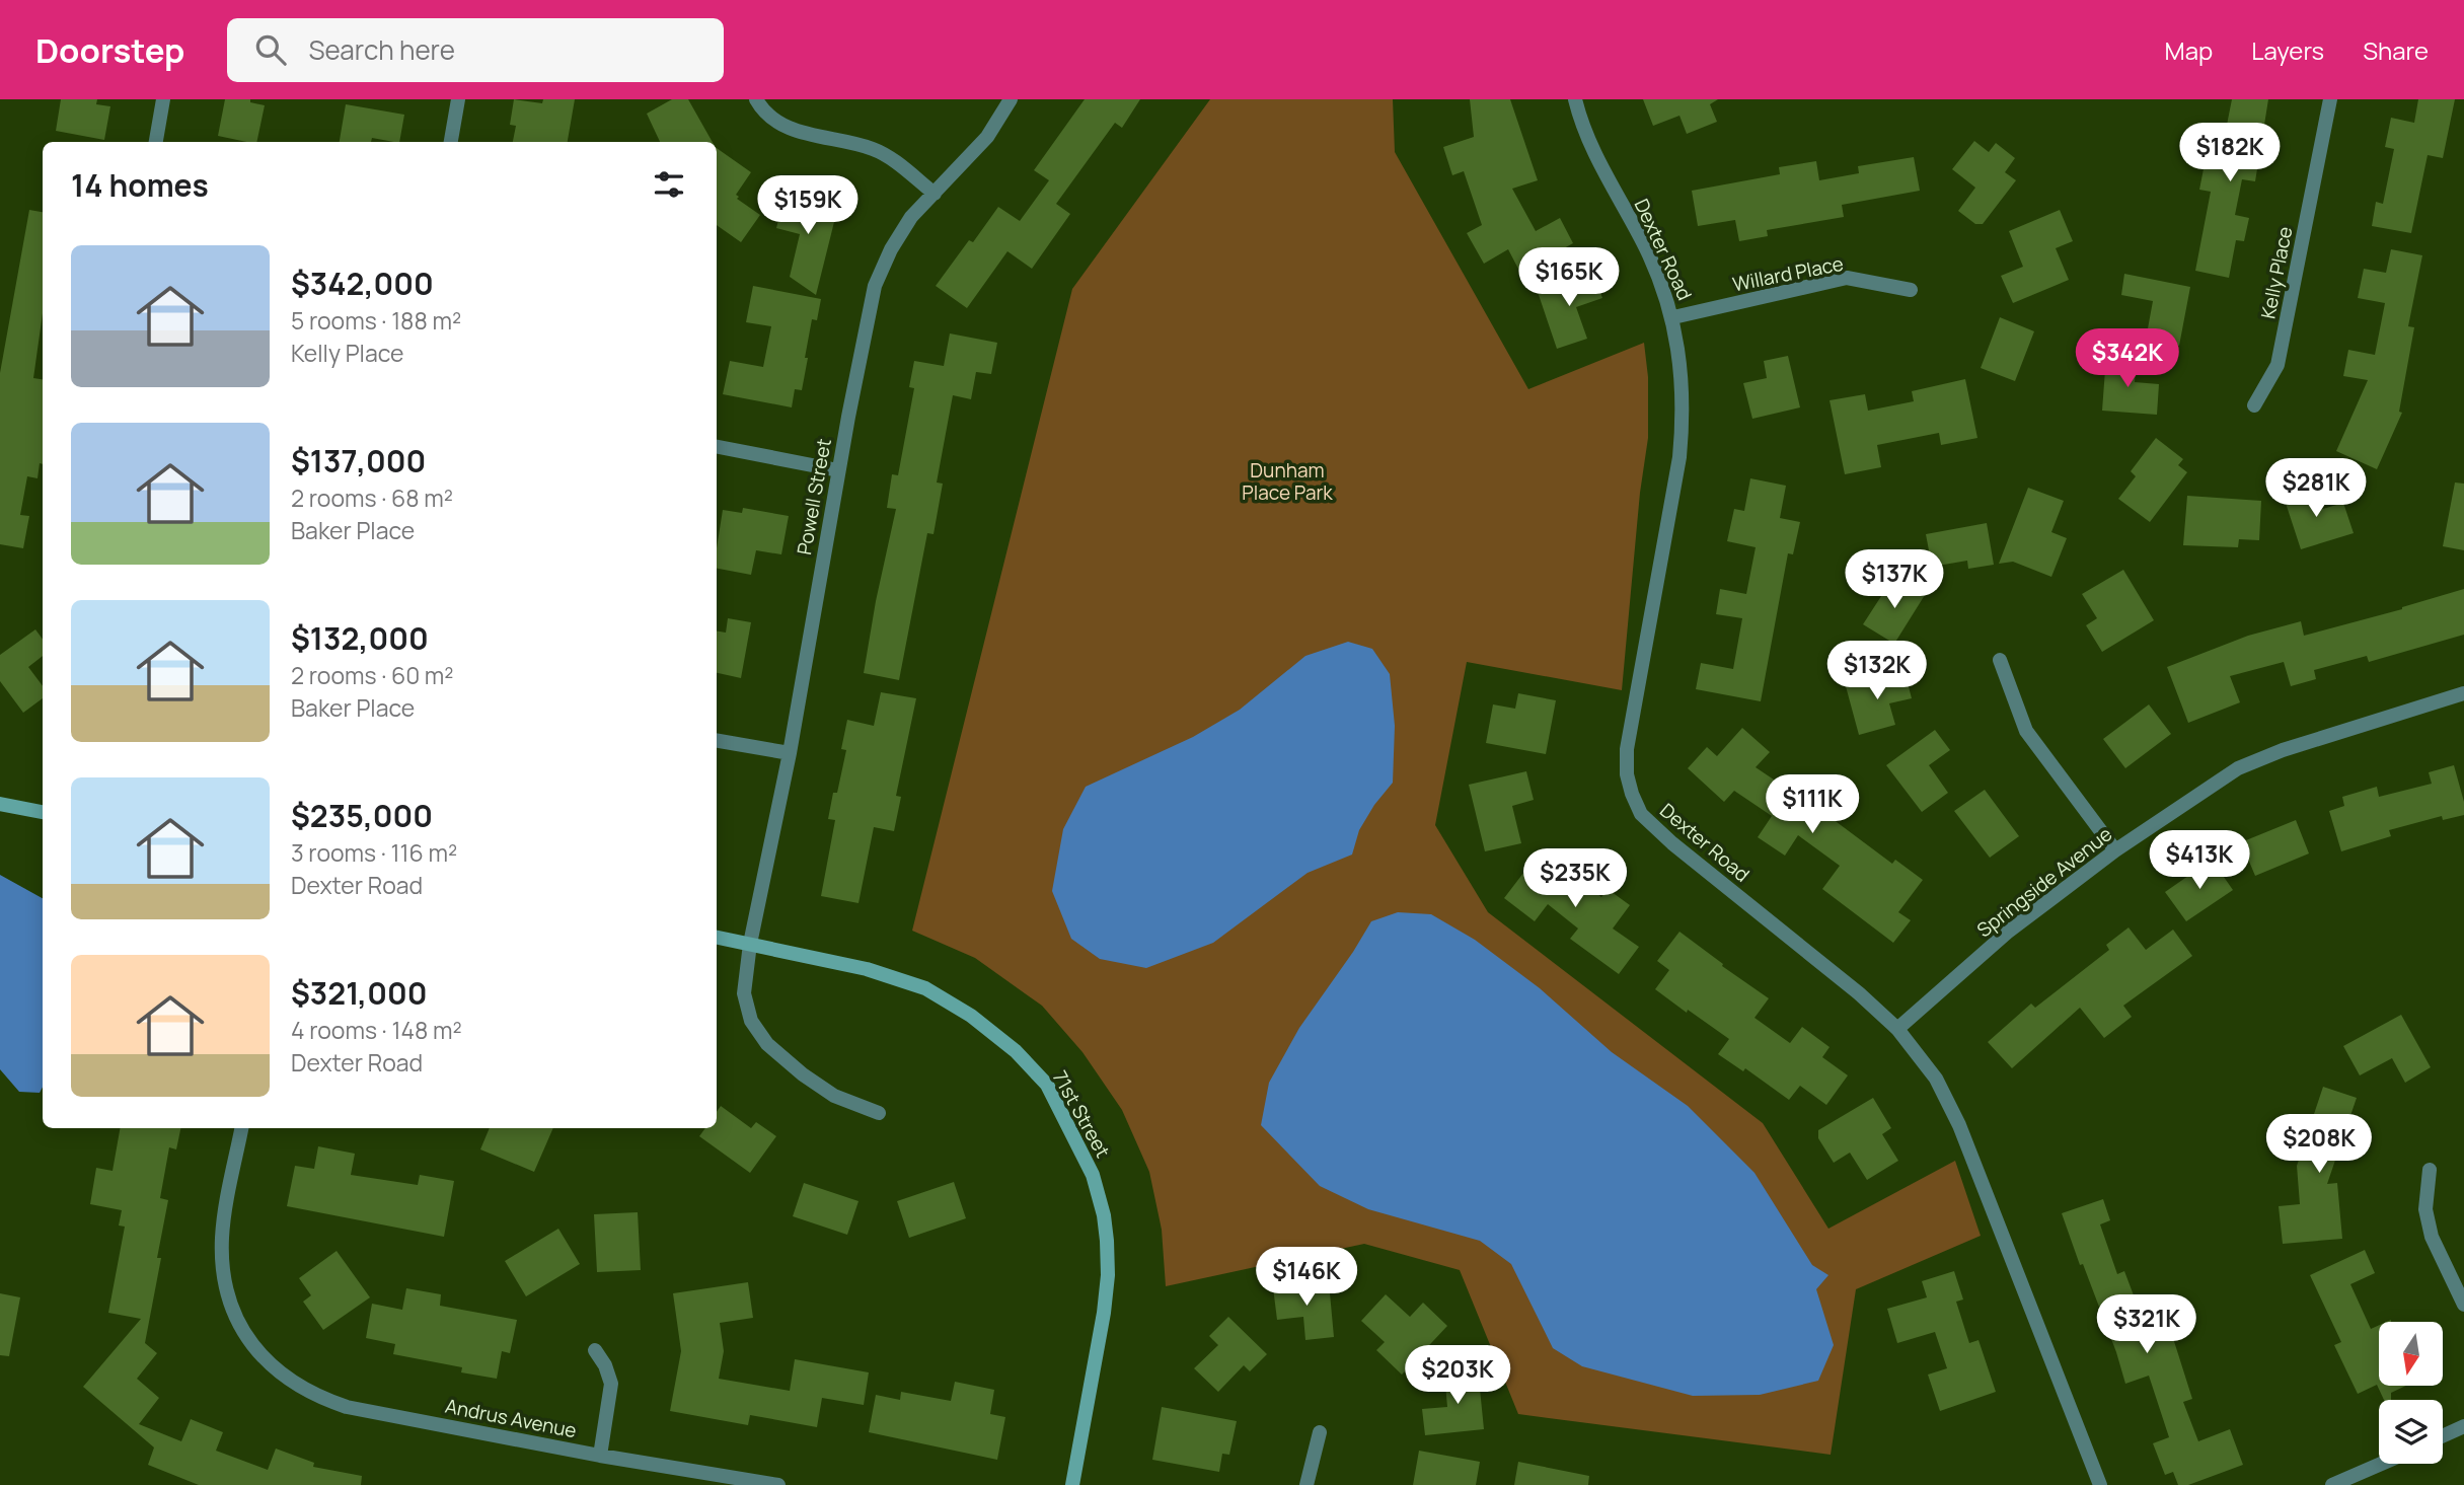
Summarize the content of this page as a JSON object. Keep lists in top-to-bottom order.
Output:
{
  "streets": {
    "street": [
      "Dexter Road",
      "Kelly Place",
      "Willard Place",
      "Powell Street",
      "Springside Avenue",
      "71st Street",
      "Andrus Avenue"
    ]
  },
  "crossings": [
    ["Dexter Road", "Willard Place"],
    ["Dexter Road", "Springside Avenue"],
    ["Powell Street", "71st Street"]
  ],
  "parks": ["Dunham Place Park"],
  "north": "bottom",
  "page": {
    "header": "Doorstep",
    "search": "Search here",
    "nav": ["Map", "Layers", "Share"],
    "price": [
      "$182K",
      "$159K",
      "$165K",
      "$342K",
      "$281K",
      "$137K",
      "$132K",
      "$111K",
      "$413K",
      "$235K",
      "$208K",
      "$146K",
      "$321K",
      "$203K"
    ],
    "heading": "14 homes",
    "list": [
      {
        "name": "$342,000",
        "note": "5 rooms · 188 m² · Kelly Place"
      },
      {
        "name": "$137,000",
        "note": "2 rooms · 68 m² · Baker Place"
      },
      {
        "name": "$132,000",
        "note": "2 rooms · 60 m² · Baker Place"
      },
      {
        "name": "$235,000",
        "note": "3 rooms · 116 m² · Dexter Road"
      },
      {
        "name": "$321,000",
        "note": "4 rooms · 148 m² · Dexter Road"
      }
    ]
  }
}
